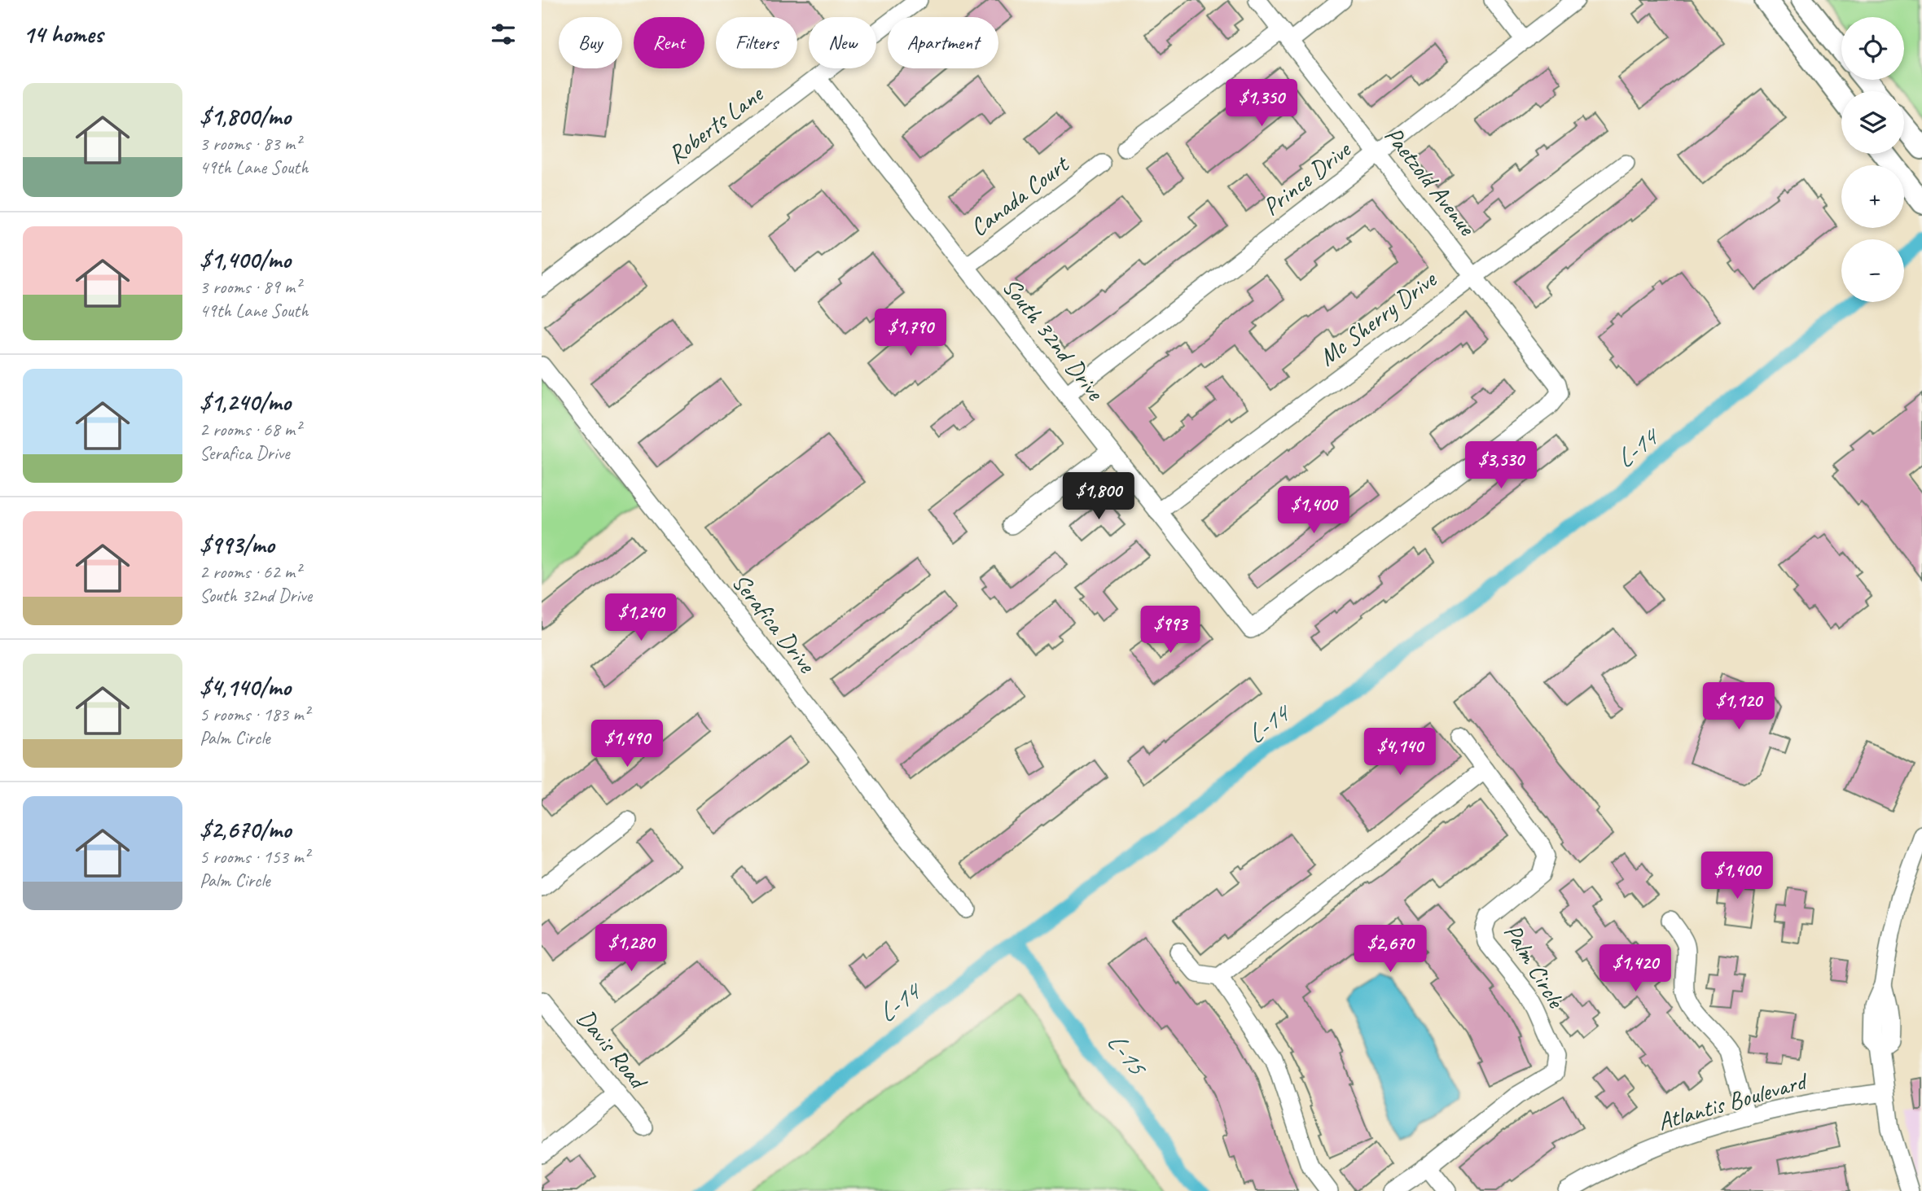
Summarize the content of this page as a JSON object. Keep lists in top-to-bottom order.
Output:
{
  "streets": {
    "street": [
      "Roberts Lane",
      "Prince Drive",
      "Paetzold Avenue",
      "Canada Court",
      "Mc Sherry Drive",
      "South 32nd Drive",
      "Serafica Drive",
      "Palm Circle",
      "Davis Road",
      "Atlantis Boulevard"
    ]
  },
  "crossings": [
    ["Roberts Lane", "South 32nd Drive"],
    ["Prince Drive", "Paetzold Avenue"],
    ["Prince Drive", "South 32nd Drive"],
    ["Paetzold Avenue", "Mc Sherry Drive"],
    ["Paetzold Avenue", "South 32nd Drive"],
    ["Canada Court", "South 32nd Drive"],
    ["Mc Sherry Drive", "South 32nd Drive"]
  ],
  "water": ["L-14", "L-15"],
  "page": {
    "heading": "14 homes",
    "map_buttons": ["+", "−"],
    "chip": [
      "Buy",
      "Rent",
      "Filters",
      "New",
      "Apartment"
    ],
    "list": [
      {
        "name": "$1,800/mo",
        "note": "3 rooms · 83 m² · 49th Lane South"
      },
      {
        "name": "$1,400/mo",
        "note": "3 rooms · 89 m² · 49th Lane South"
      },
      {
        "name": "$1,240/mo",
        "note": "2 rooms · 68 m² · Serafica Drive"
      },
      {
        "name": "$993/mo",
        "note": "2 rooms · 62 m² · South 32nd Drive"
      },
      {
        "name": "$4,140/mo",
        "note": "5 rooms · 183 m² · Palm Circle"
      },
      {
        "name": "$2,670/mo",
        "note": "5 rooms · 153 m² · Palm Circle"
      }
    ],
    "price": [
      "$1,350",
      "$1,790",
      "$3,530",
      "$1,800",
      "$1,400",
      "$1,240",
      "$993",
      "$1,120",
      "$1,490",
      "$4,140",
      "$1,400",
      "$1,280",
      "$2,670",
      "$1,420"
    ]
  }
}
